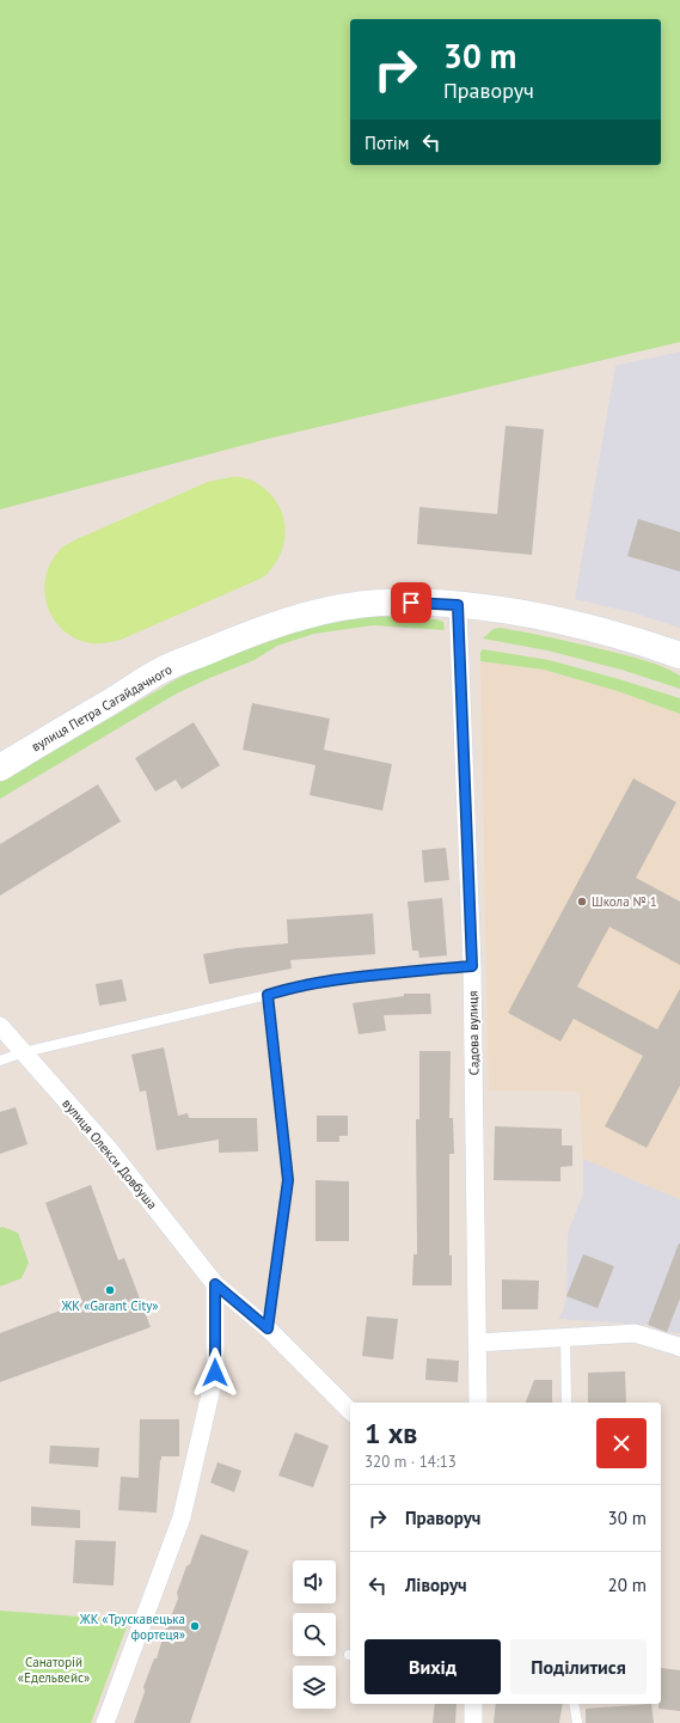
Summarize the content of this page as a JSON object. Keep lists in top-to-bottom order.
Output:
{
  "streets": {
    "main road": ["вулиця Петра Сагайдачного"],
    "street": ["Садова вулиця", "вулиця Олекси Довбуша"]
  },
  "crossings": [
    ["вулиця Петра Сагайдачного", "Садова вулиця"]
  ],
  "parks": ["Санаторій «Едельвейс»"],
  "places": ["Школа № 1", "ЖК «Garant City»", "ЖК «Трускавецька фортеця»"],
  "page": {
    "turn": ["30 m", "Праворуч"],
    "then": "Потім",
    "heading": ["1 хв", "320 m · 14:13"],
    "list": [
      {
        "name": "Праворуч",
        "value": "30 m"
      },
      {
        "name": "Ліворуч",
        "value": "20 m"
      }
    ],
    "buttons": ["Вихід", "Поділитися"]
  }
}
